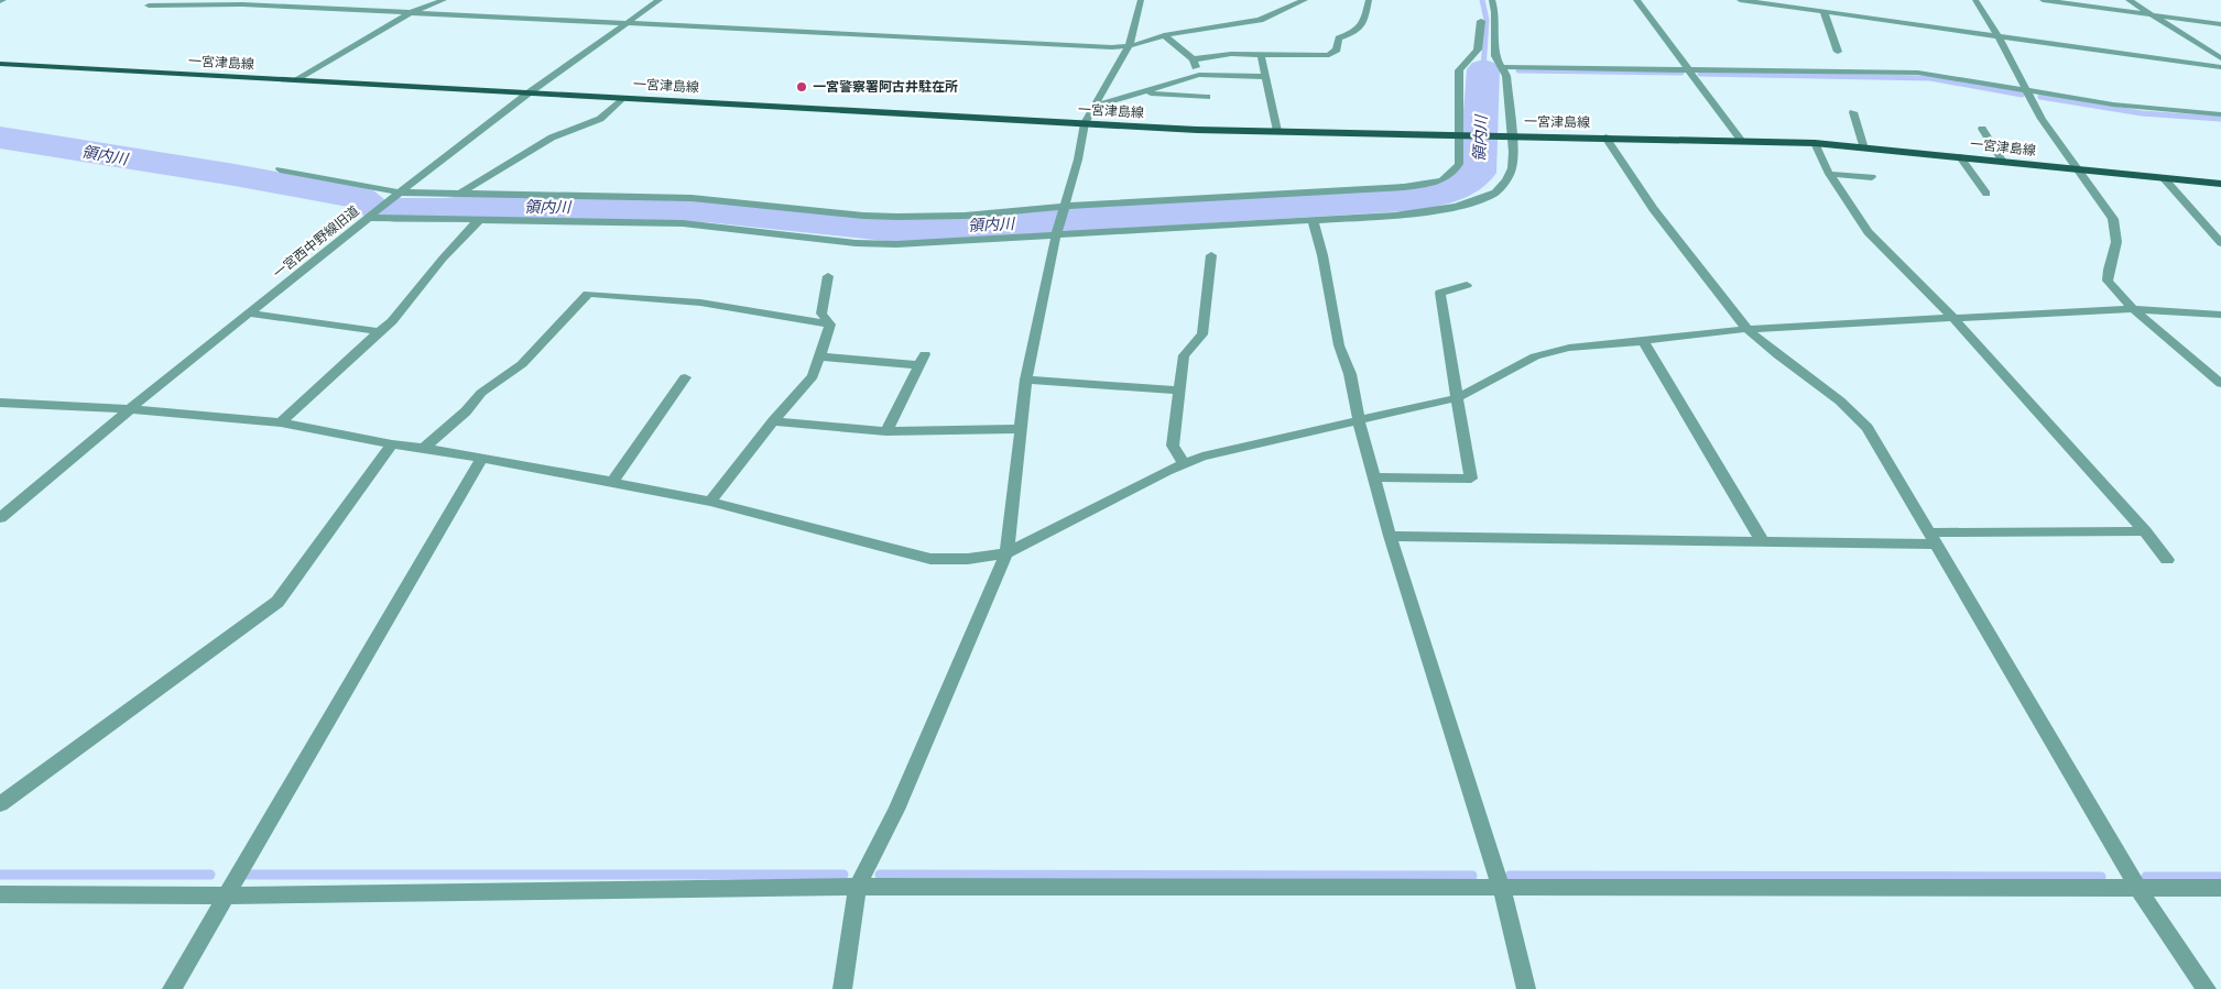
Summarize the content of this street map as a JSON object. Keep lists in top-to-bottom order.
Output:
{
  "streets": {
    "main road": ["一宮津島線"],
    "street": ["一宮西中野線旧道"]
  },
  "crossings": [
    ["一宮津島線", "一宮西中野線旧道"]
  ],
  "water": ["領内川"],
  "places": ["一宮警察署阿古井駐在所"]
}
